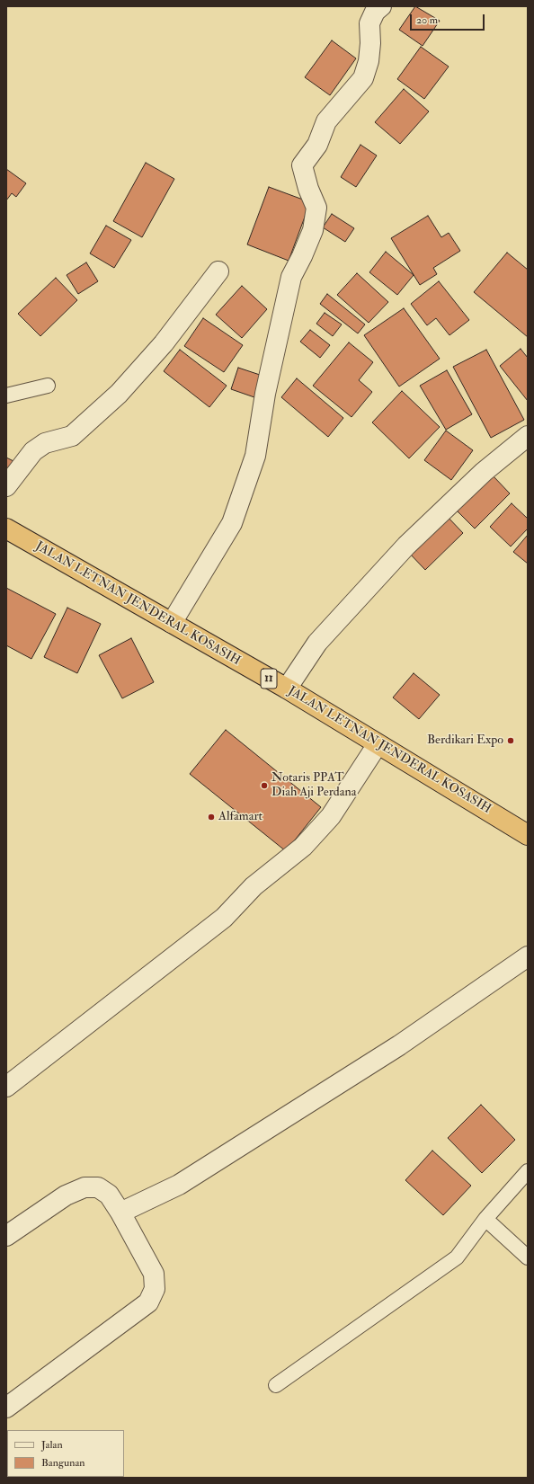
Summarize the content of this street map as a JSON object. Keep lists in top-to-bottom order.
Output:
{
  "streets": {
    "highway": ["JALAN LETNAN JENDERAL KOSASIH", "11"]
  },
  "places": ["Berdikari Expo", "Notaris PPAT Diah Aji Perdana", "Alfamart"],
  "legend": ["Jalan", "Bangunan"],
  "scale_bar": "20 m"
}
